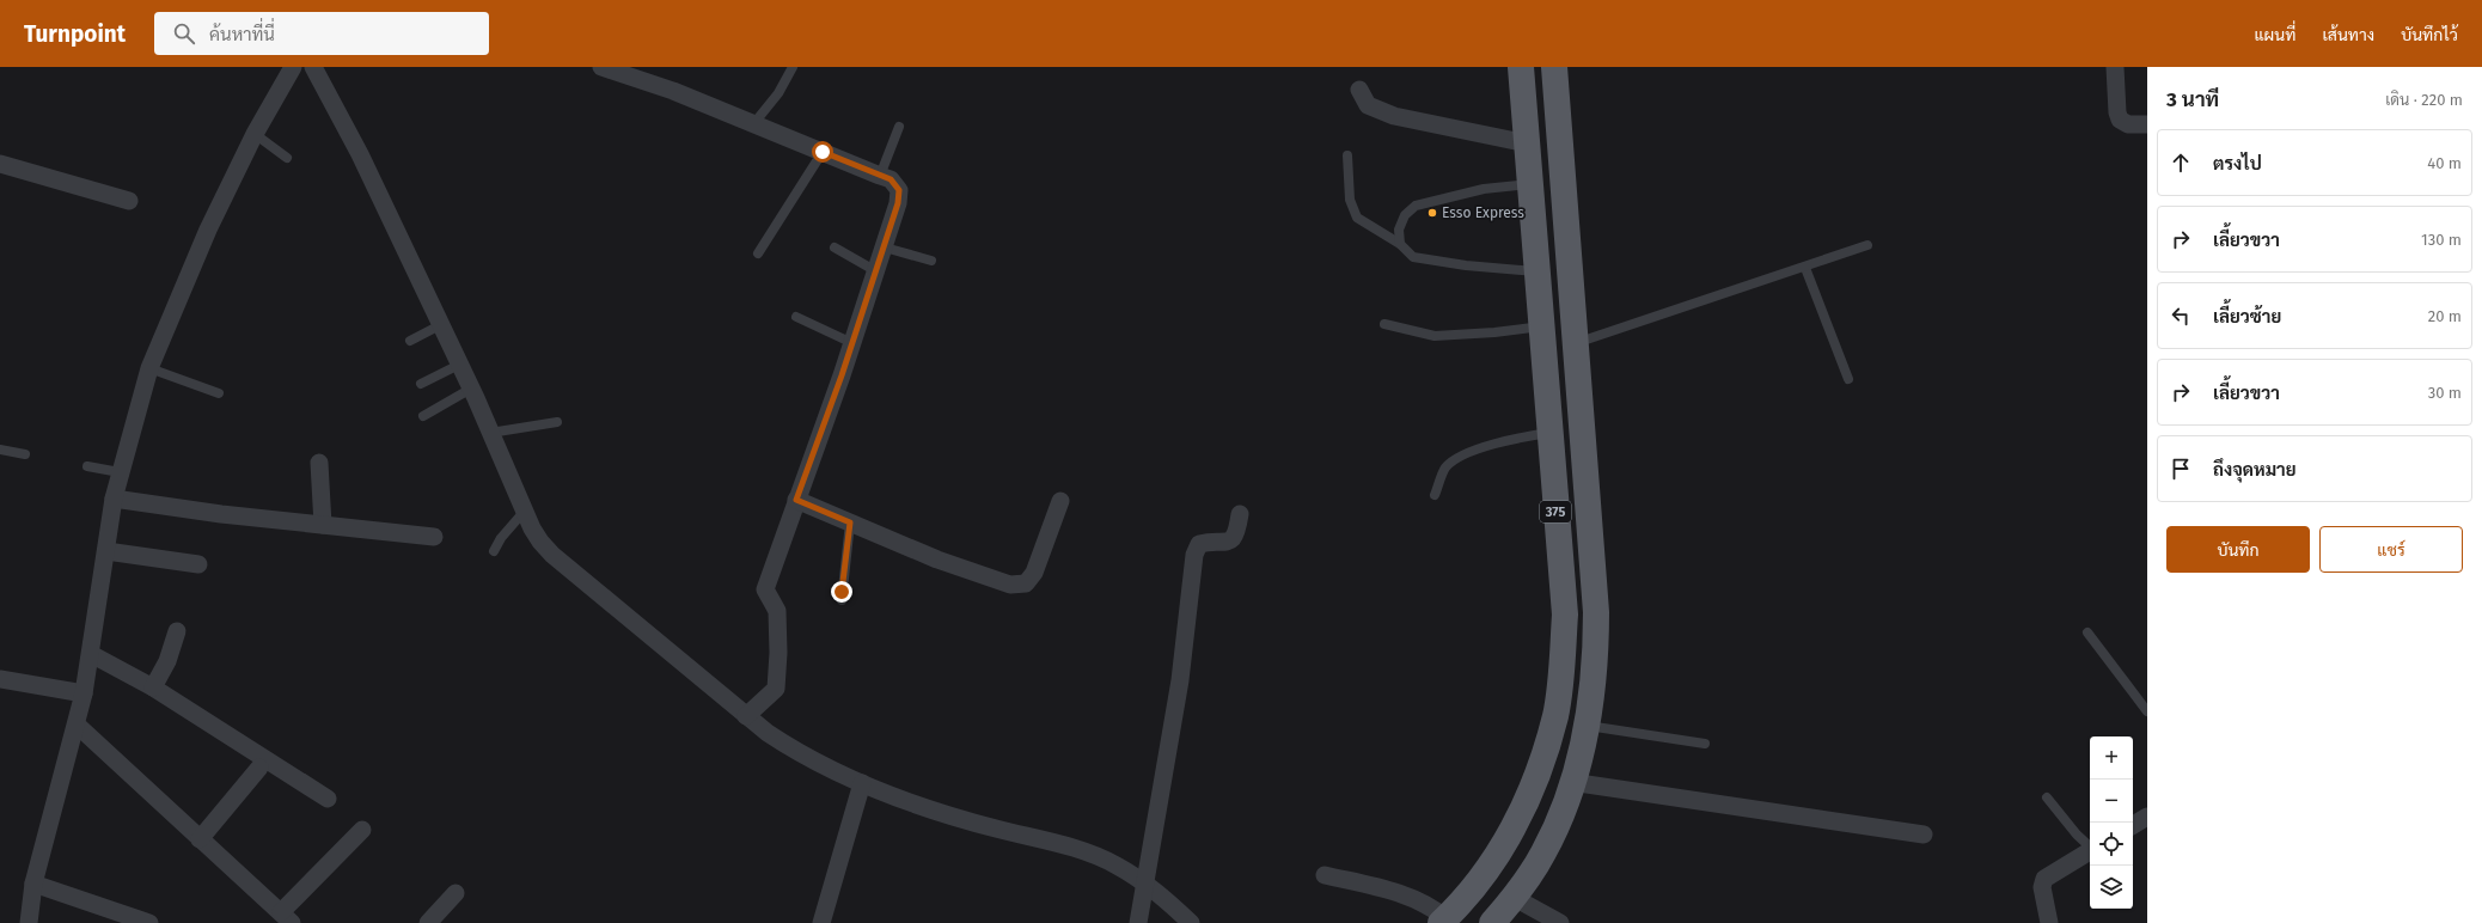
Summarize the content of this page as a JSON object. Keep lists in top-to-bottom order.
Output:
{
  "streets": {
    "main road": ["375"]
  },
  "places": ["Esso Express"],
  "page": {
    "header": "Turnpoint",
    "search": "ค้นหาที่นี่",
    "nav": ["แผนที่", "เส้นทาง", "บันทึกไว้"],
    "heading": ["3 นาที", "เดิน · 220 m"],
    "list": [
      ["ตรงไป", "40 m"],
      ["เลี้ยวขวา", "130 m"],
      ["เลี้ยวซ้าย", "20 m"],
      ["เลี้ยวขวา", "30 m"],
      "ถึงจุดหมาย"
    ],
    "buttons": ["บันทึก", "แชร์"],
    "map_buttons": ["+", "−"]
  }
}
